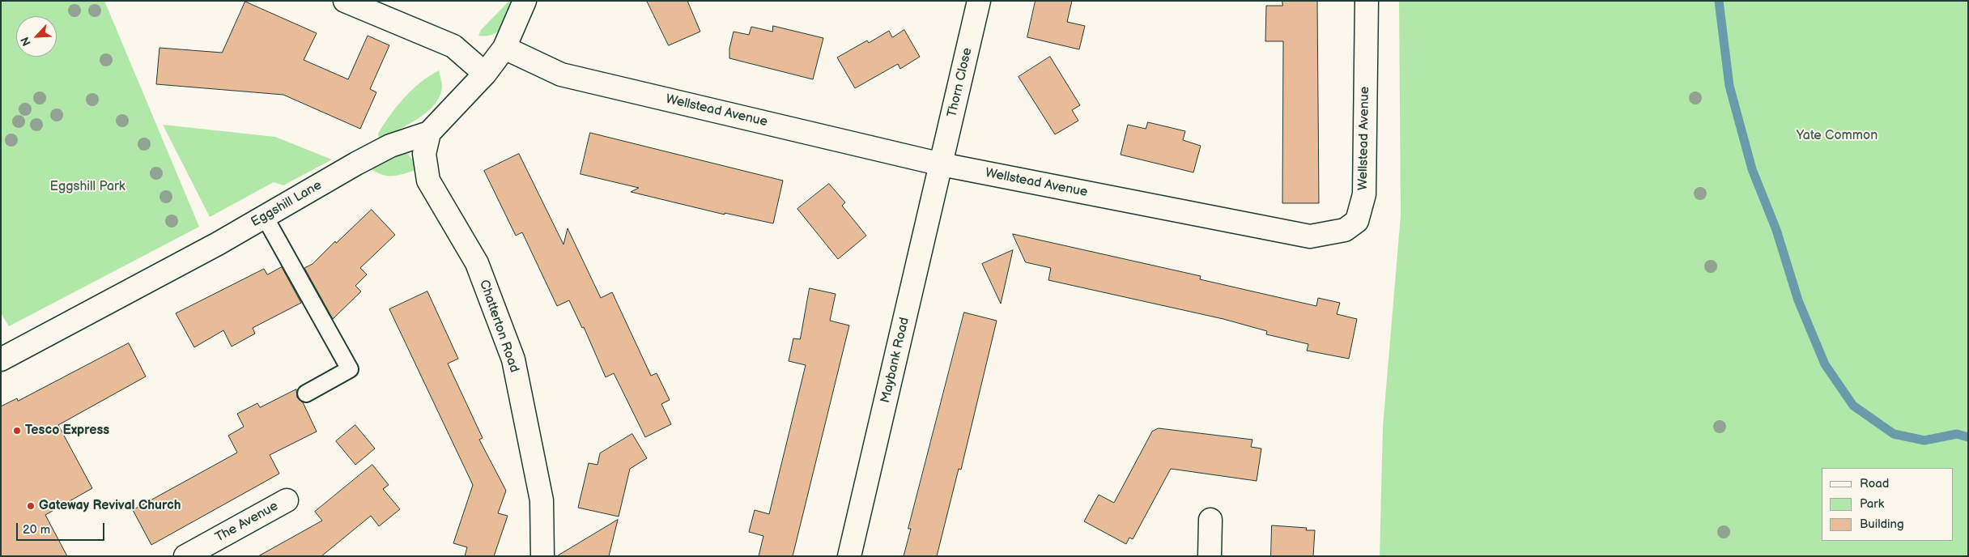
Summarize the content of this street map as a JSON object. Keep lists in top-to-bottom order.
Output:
{
  "streets": {
    "street": [
      "Thorn Close",
      "Wellstead Avenue",
      "Eggshill Lane",
      "Chatterton Road",
      "Maybank Road",
      "The Avenue"
    ]
  },
  "crossings": [
    ["Thorn Close", "Wellstead Avenue"],
    ["Thorn Close", "Maybank Road"],
    ["Wellstead Avenue", "Eggshill Lane"],
    ["Wellstead Avenue", "Maybank Road"],
    ["Eggshill Lane", "Chatterton Road"]
  ],
  "parks": ["Yate Common", "Eggshill Park"],
  "places": ["Tesco Express", "Gateway Revival Church"],
  "legend": ["Road", "Park", "Building"],
  "scale_bar": "20 m",
  "north": "bottom left"
}
